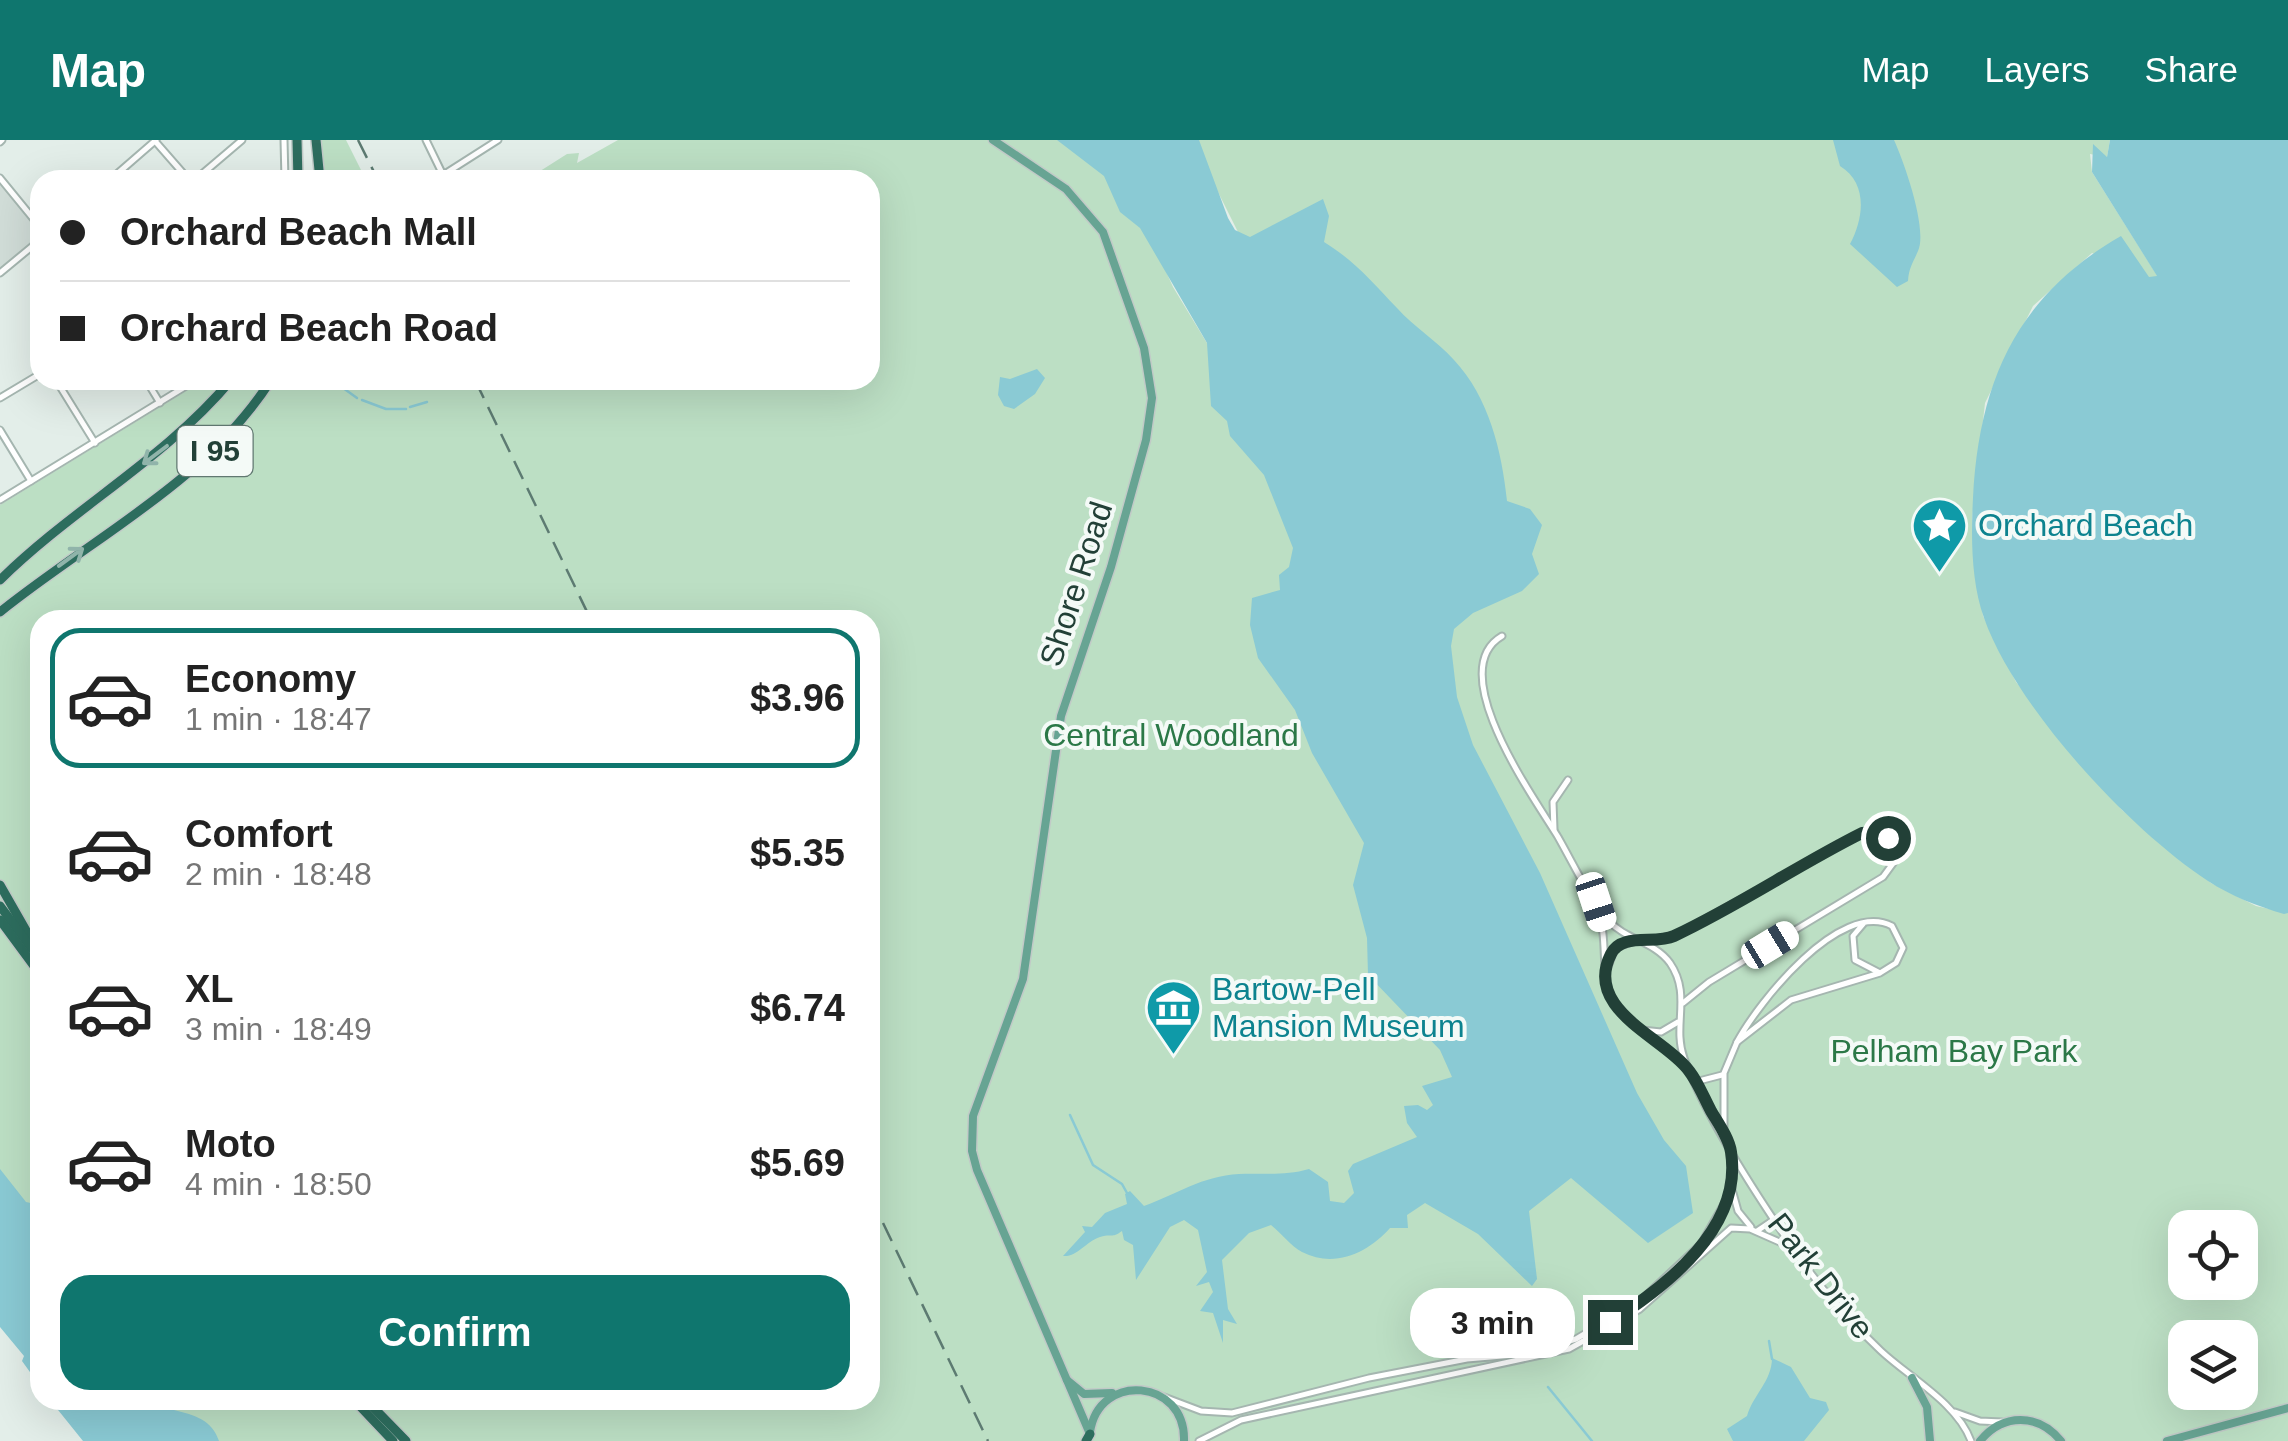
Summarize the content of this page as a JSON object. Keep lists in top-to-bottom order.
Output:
{
  "streets": {
    "highway": ["I 95"],
    "main road": ["Shore Road"],
    "street": ["Park Drive"]
  },
  "parks": ["Central Woodland", "Pelham Bay Park"],
  "places": {
    "place": ["Orchard Beach"],
    "museum": ["Bartow-Pell Mansion Museum"]
  },
  "page": {
    "header": "Map",
    "nav": ["Map", "Layers", "Share"],
    "banner": ["Orchard Beach Mall", "Orchard Beach Road"],
    "list": [
      {
        "name": "Economy",
        "note": "1 min · 18:47",
        "value": "$3.96"
      },
      {
        "name": "Comfort",
        "note": "2 min · 18:48",
        "value": "$5.35"
      },
      {
        "name": "XL",
        "note": "3 min · 18:49",
        "value": "$6.74"
      },
      {
        "name": "Moto",
        "note": "4 min · 18:50",
        "value": "$5.69"
      }
    ],
    "buttons": "Confirm",
    "bubble": "3 min"
  }
}
